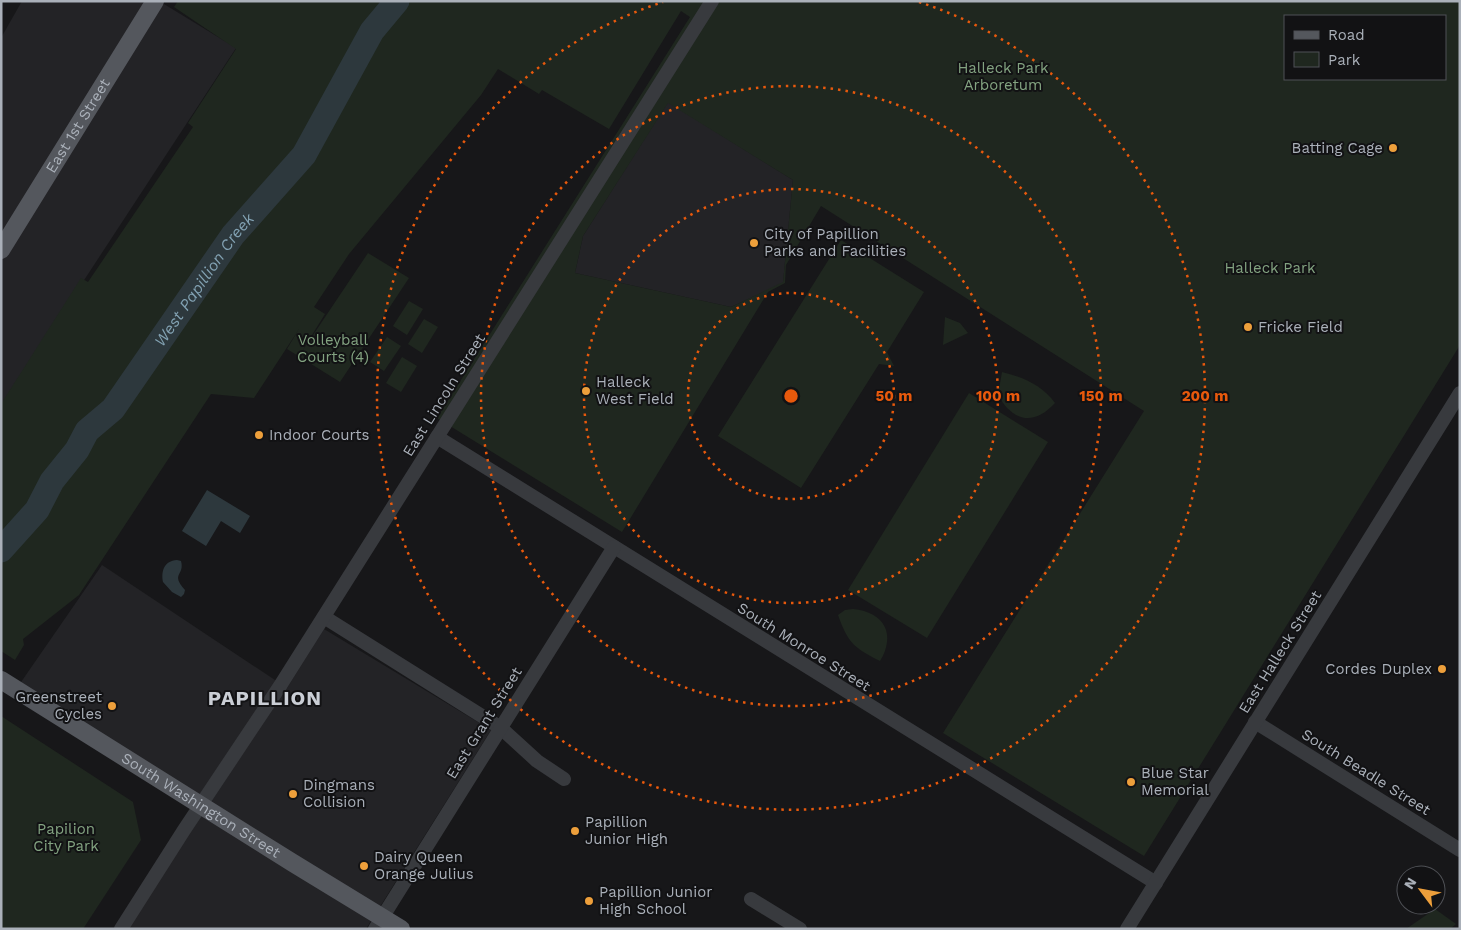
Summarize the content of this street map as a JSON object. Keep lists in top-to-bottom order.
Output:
{
  "streets": {
    "main road": ["East 1st Street", "South Washington Street"],
    "street": [
      "East Lincoln Street",
      "South Monroe Street",
      "East Halleck Street",
      "East Grant Street",
      "South Beadle Street"
    ]
  },
  "crossings": [
    ["East Lincoln Street", "South Monroe Street"],
    ["East Lincoln Street", "South Washington Street"],
    ["South Monroe Street", "East Halleck Street"],
    ["South Monroe Street", "East Grant Street"],
    ["East Halleck Street", "South Beadle Street"],
    ["East Grant Street", "South Washington Street"]
  ],
  "districts": ["PAPILLION"],
  "water": ["West Papillion Creek"],
  "parks": [
    "Halleck Park Arboretum",
    "Halleck Park",
    "Volleyball Courts (4)",
    "Papilion City Park"
  ],
  "places": [
    "Batting Cage",
    "City of Papillion Parks and Facilities",
    "Fricke Field",
    "Halleck West Field",
    "Indoor Courts",
    "Cordes Duplex",
    "Greenstreet Cycles",
    "Blue Star Memorial",
    "Dingmans Collision",
    "Papillion Junior High",
    "Dairy Queen Orange Julius",
    "Papillion Junior High School"
  ],
  "legend": ["Road", "Park"],
  "north": "top left",
  "rings": [
    "50 m",
    "100 m",
    "150 m",
    "200 m"
  ]
}
